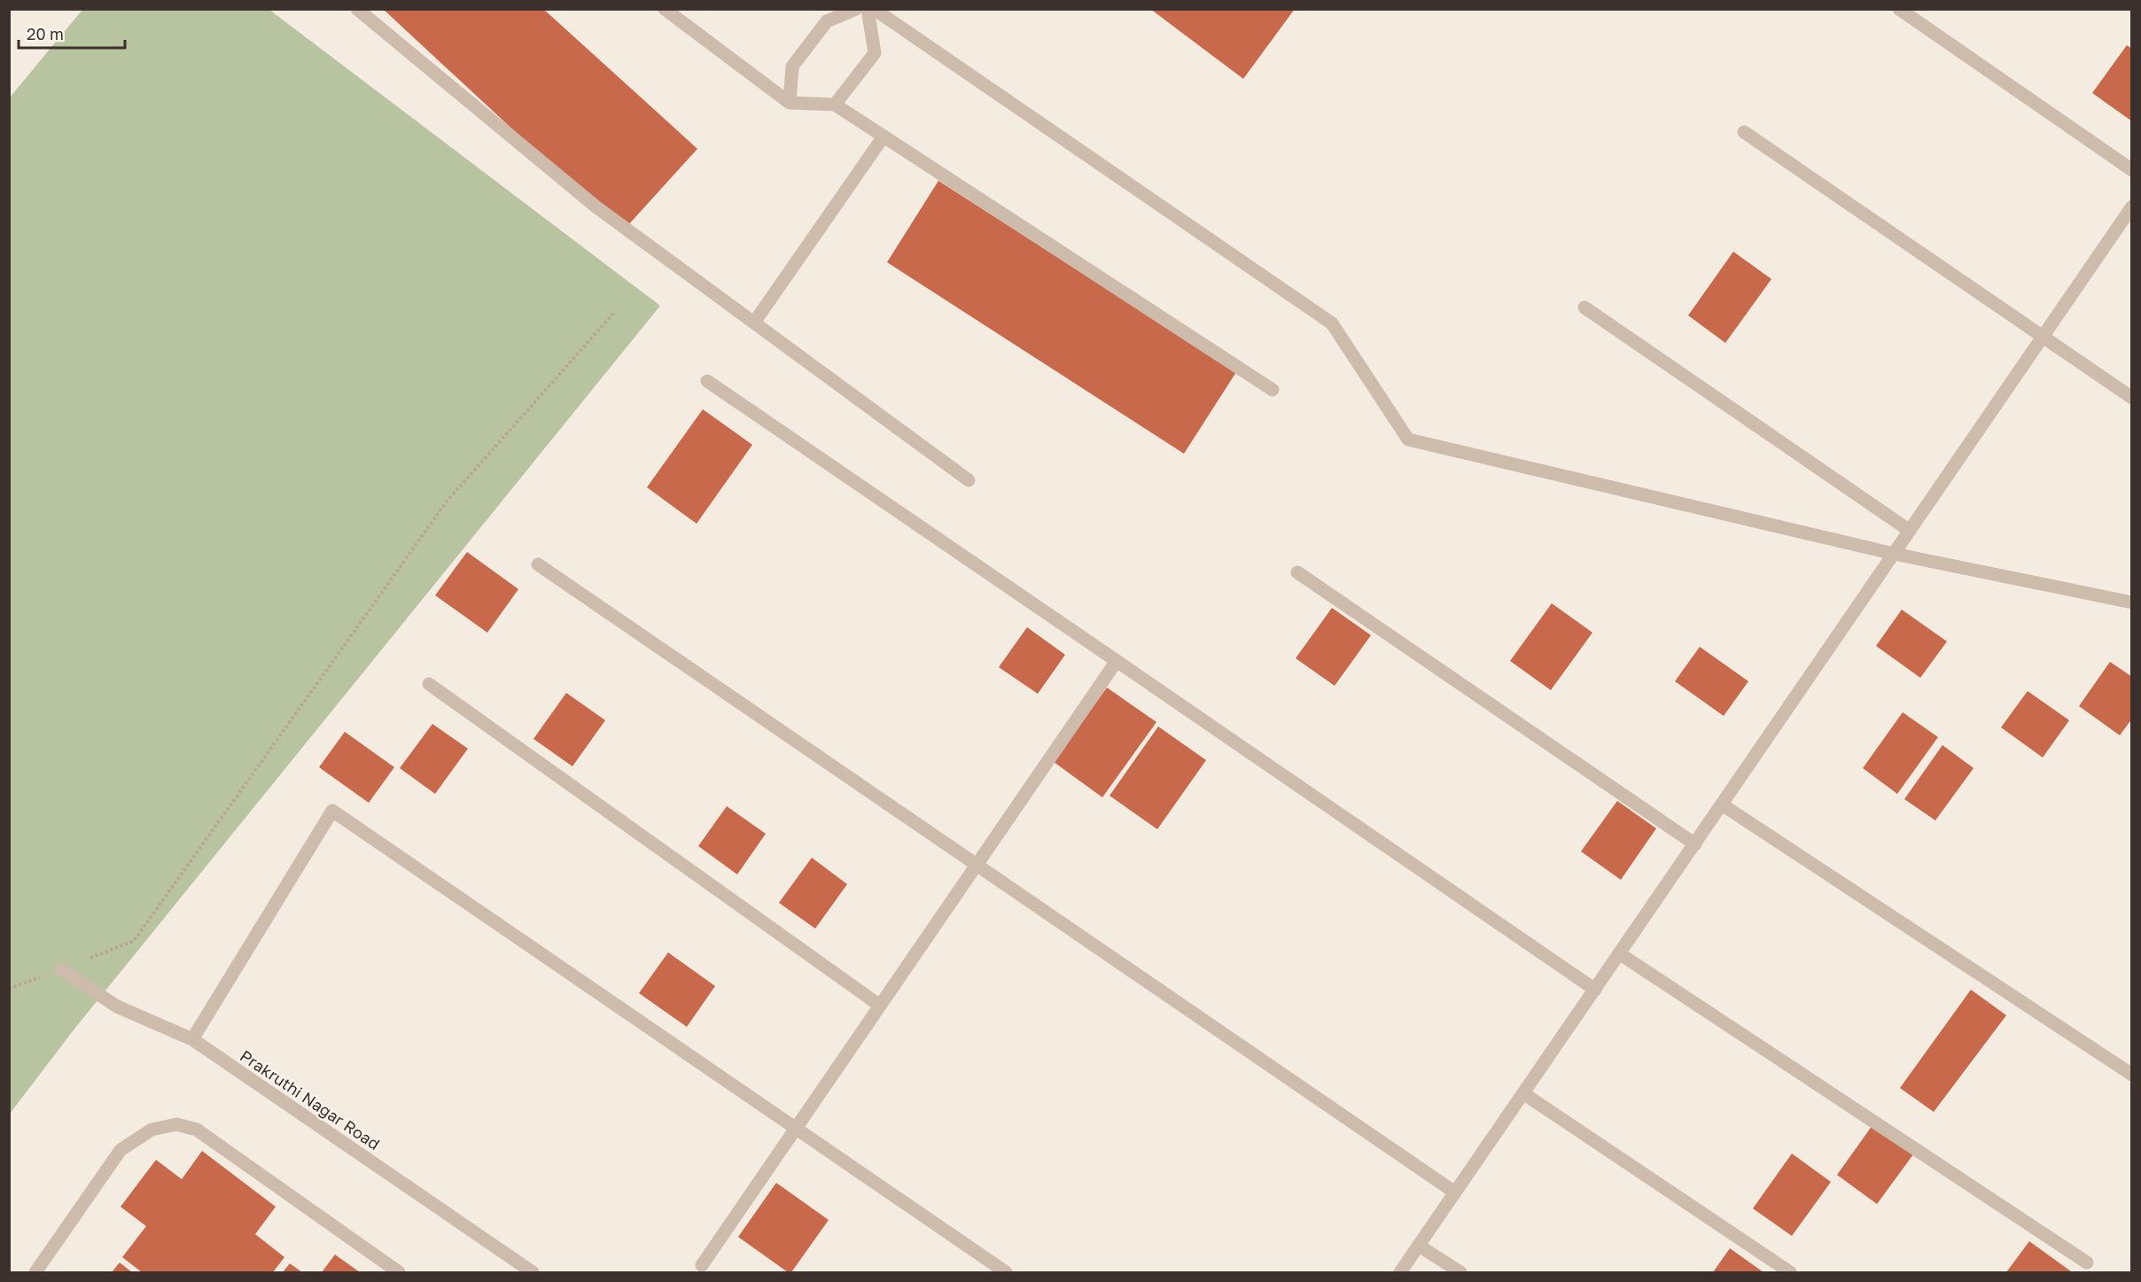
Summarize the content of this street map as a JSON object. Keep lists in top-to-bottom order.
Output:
{
  "streets": {
    "street": ["Prakruthi Nagar Road"]
  },
  "scale_bar": "20 m"
}
